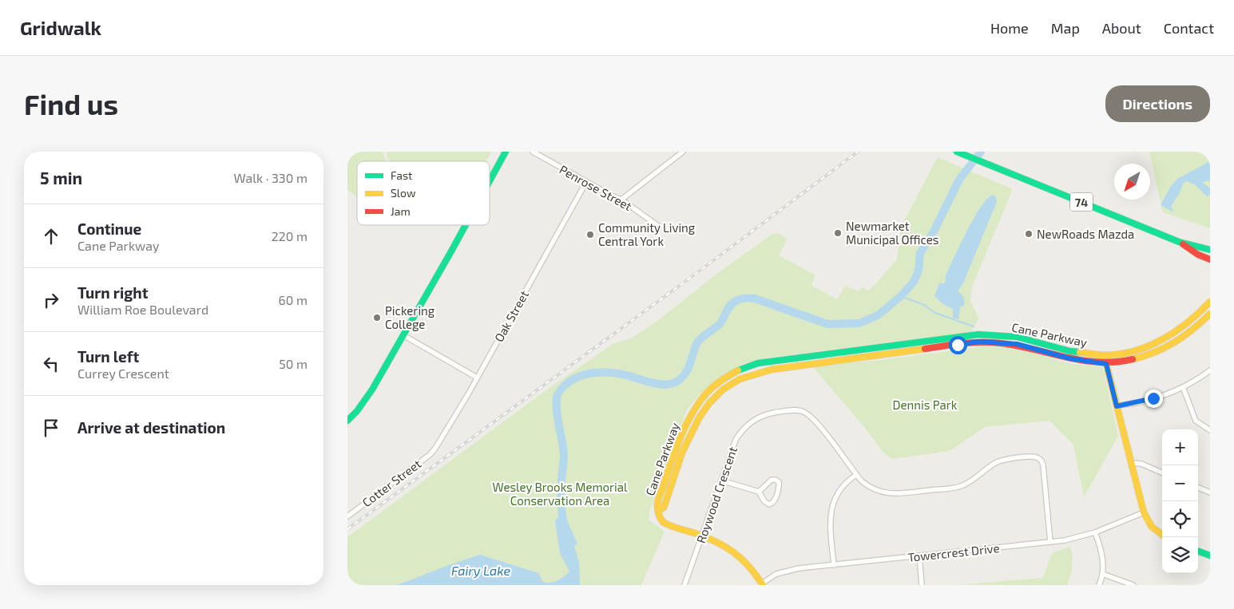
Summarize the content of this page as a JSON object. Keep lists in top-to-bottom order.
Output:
{
  "streets": {
    "main road": ["74", "Cane Parkway"],
    "street": [
      "Penrose Street",
      "Oak Street",
      "Cotter Street",
      "Roywood Crescent",
      "Towercrest Drive"
    ]
  },
  "crossings": [
    ["Penrose Street", "Oak Street"],
    ["Oak Street", "Cotter Street"],
    ["Roywood Crescent", "Towercrest Drive"]
  ],
  "water": ["Fairy Lake"],
  "parks": ["Dennis Park", "Wesley Brooks Memorial Conservation Area"],
  "places": [
    "Newmarket Municipal Offices",
    "NewRoads Mazda",
    "Community Living Central York",
    "Pickering College"
  ],
  "legend": ["Fast", "Slow", "Jam"],
  "north": "bottom left",
  "page": {
    "header": "Gridwalk",
    "nav": [
      "Home",
      "Map",
      "About",
      "Contact"
    ],
    "buttons": "Directions",
    "title": "Find us",
    "heading": ["5 min", "Walk · 330 m"],
    "list": [
      ["Continue", "Cane Parkway", "220 m"],
      ["Turn right", "William Roe Boulevard", "60 m"],
      ["Turn left", "Currey Crescent", "50 m"],
      "Arrive at destination"
    ],
    "map_buttons": ["+", "−"]
  }
}
